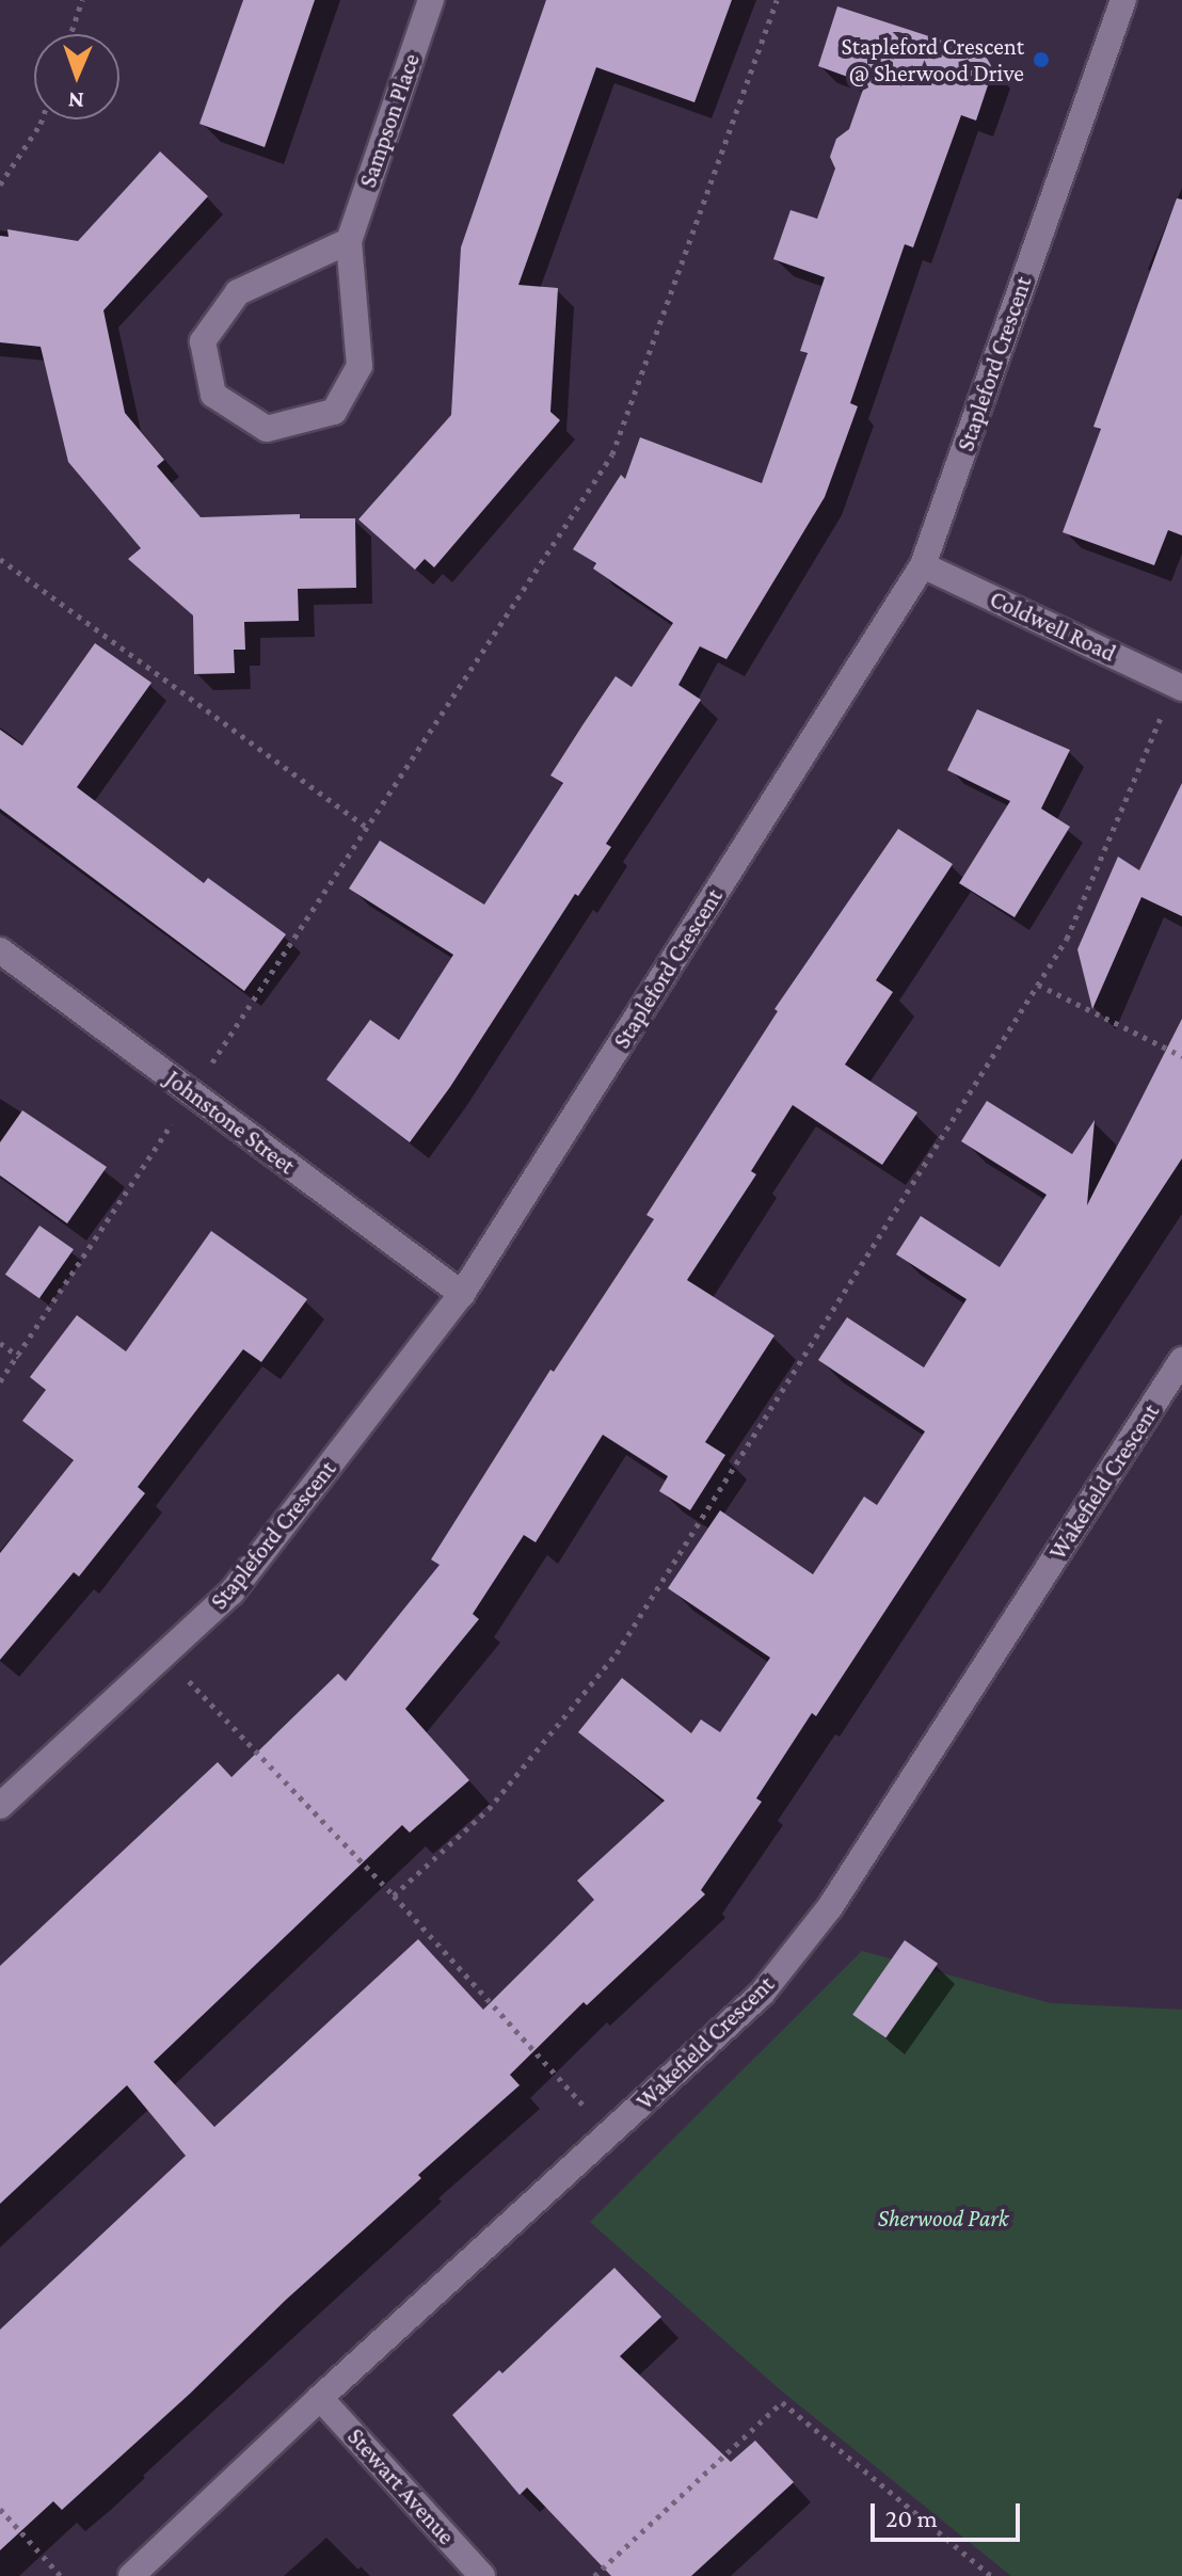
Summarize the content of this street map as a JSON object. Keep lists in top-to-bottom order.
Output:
{
  "streets": {
    "street": [
      "Sampson Place",
      "Stapleford Crescent",
      "Coldwell Road",
      "Johnstone Street",
      "Wakefield Crescent",
      "Stewart Avenue"
    ]
  },
  "crossings": [
    ["Stapleford Crescent", "Coldwell Road"],
    ["Stapleford Crescent", "Johnstone Street"],
    ["Wakefield Crescent", "Stewart Avenue"]
  ],
  "parks": ["Sherwood Park"],
  "places": ["Stapleford Crescent @ Sherwood Drive"],
  "scale_bar": "20 m",
  "north": "bottom"
}
